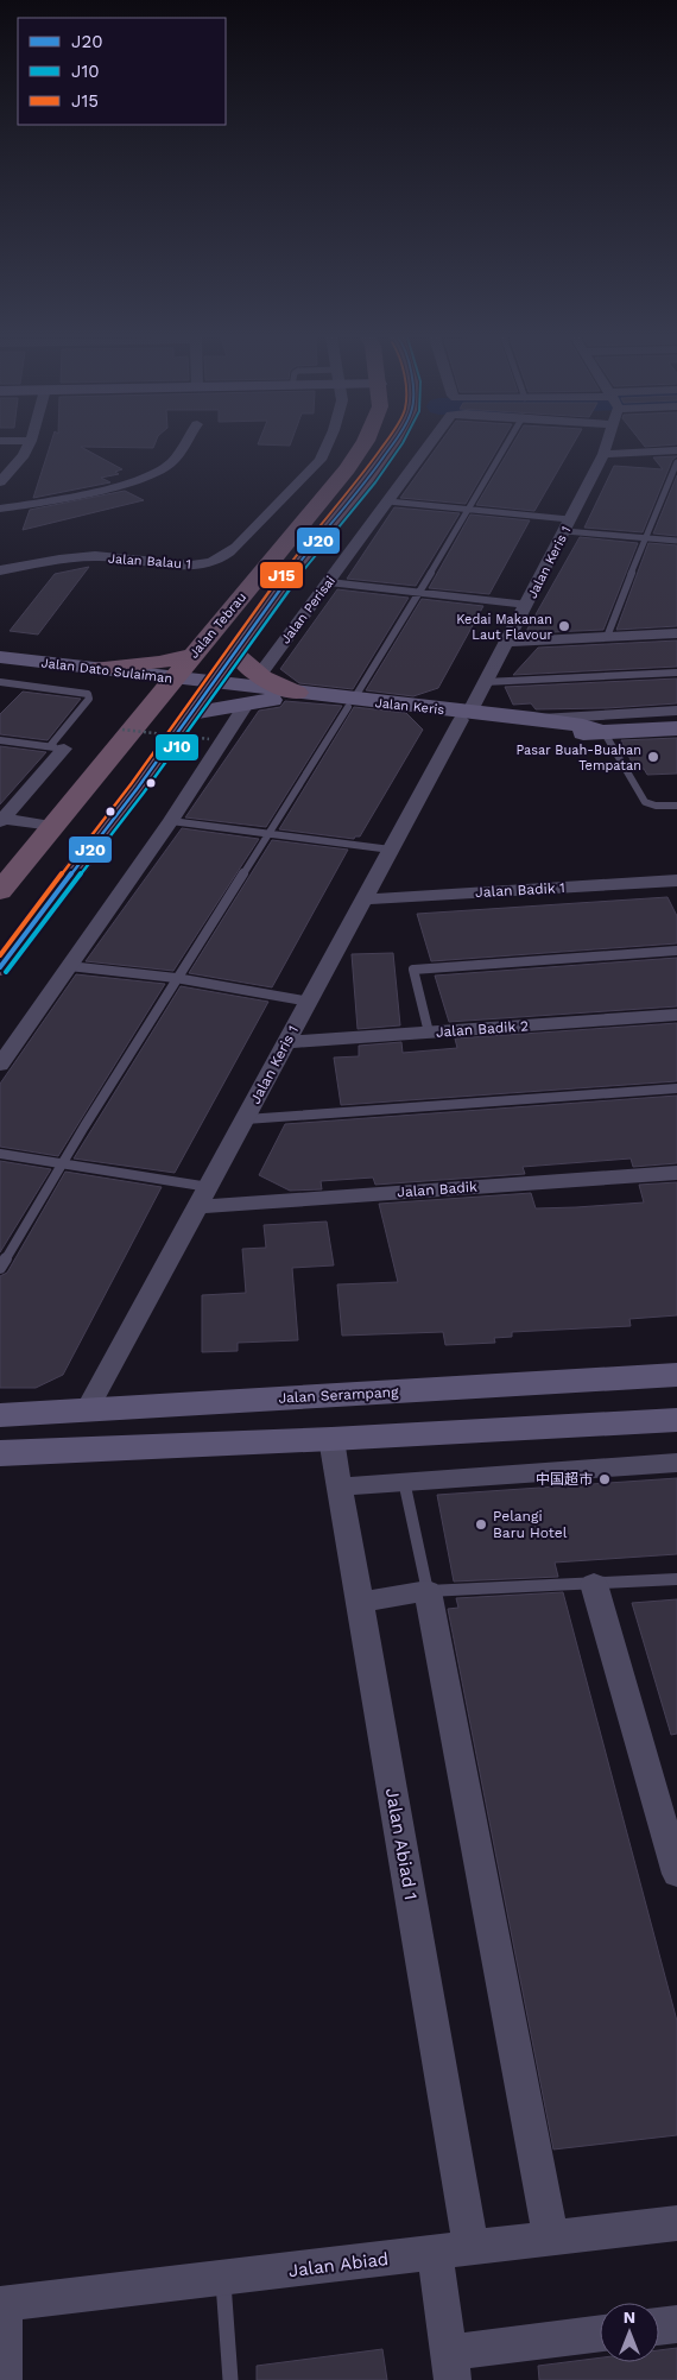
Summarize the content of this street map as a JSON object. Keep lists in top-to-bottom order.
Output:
{
  "streets": {
    "highway": ["Jalan Tebrau"],
    "street": [
      "Jalan Balau 1",
      "Jalan Keris 1",
      "Jalan Perisai",
      "Jalan Dato Sulaiman",
      "Jalan Keris",
      "Jalan Badik 1",
      "Jalan Badik 2",
      "Jalan Badik",
      "Jalan Serampang",
      "Jalan Abiad 1",
      "Jalan Abiad"
    ]
  },
  "crossings": [
    ["Jalan Keris 1", "Jalan Keris"],
    ["Jalan Keris 1", "Jalan Badik 1"],
    ["Jalan Keris 1", "Jalan Badik 2"],
    ["Jalan Keris 1", "Jalan Badik"],
    ["Jalan Keris 1", "Jalan Serampang"],
    ["Jalan Tebrau", "Jalan Dato Sulaiman"],
    ["Jalan Tebrau", "Jalan Keris"],
    ["Jalan Dato Sulaiman", "Jalan Keris"],
    ["Jalan Abiad 1", "Jalan Abiad"]
  ],
  "places": [
    "Kedai Makanan Laut Flavour",
    "Pasar Buah-Buahan Tempatan",
    "中国超市",
    "Pelangi Baru Hotel"
  ],
  "lines": ["transit line J20", "transit line J10", "transit line J15"],
  "legend": ["J20", "J10", "J15"],
  "north": "top"
}
